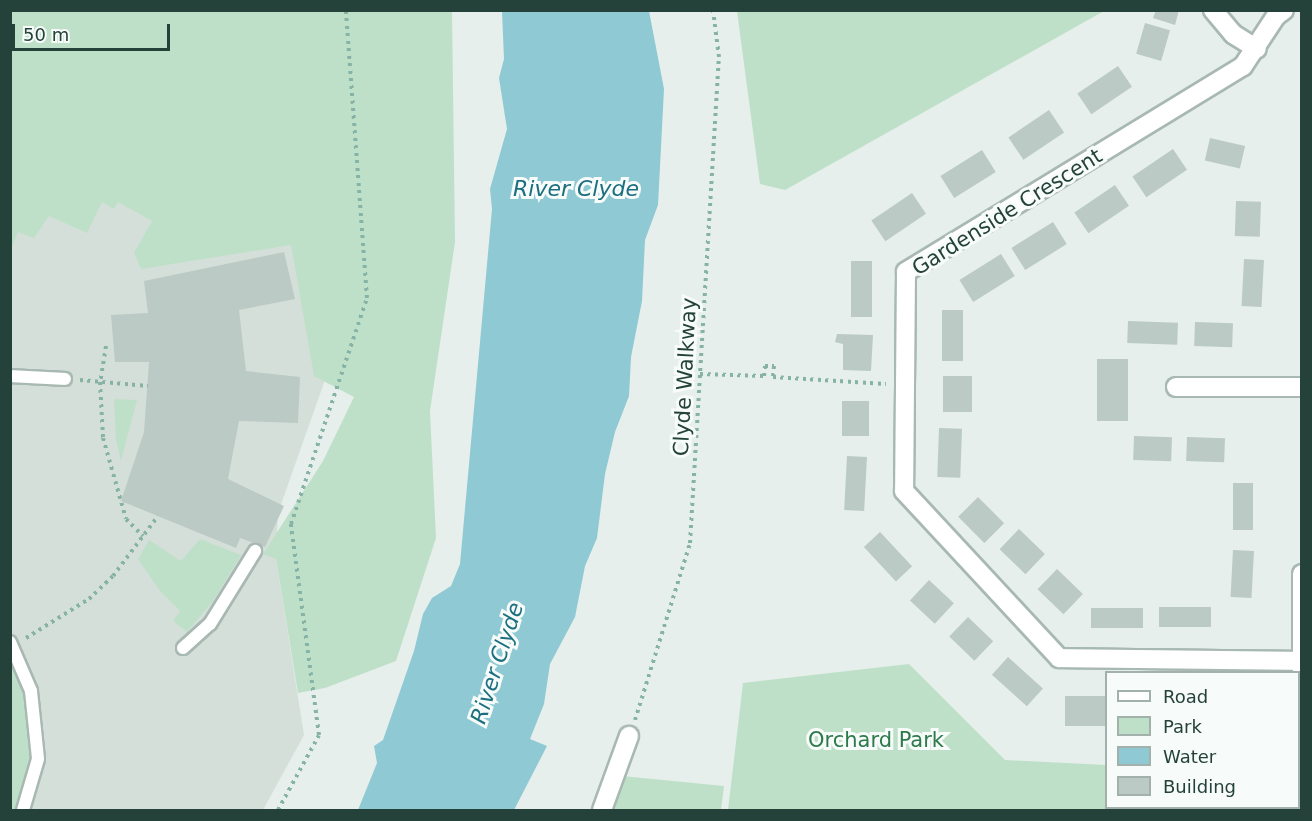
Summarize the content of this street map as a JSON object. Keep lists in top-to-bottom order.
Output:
{
  "streets": {
    "street": ["Gardenside Crescent"],
    "path": ["Clyde Walkway"]
  },
  "water": ["River Clyde"],
  "parks": ["Orchard Park"],
  "legend": [
    "Road",
    "Park",
    "Water",
    "Building"
  ],
  "scale_bar": "50 m"
}
